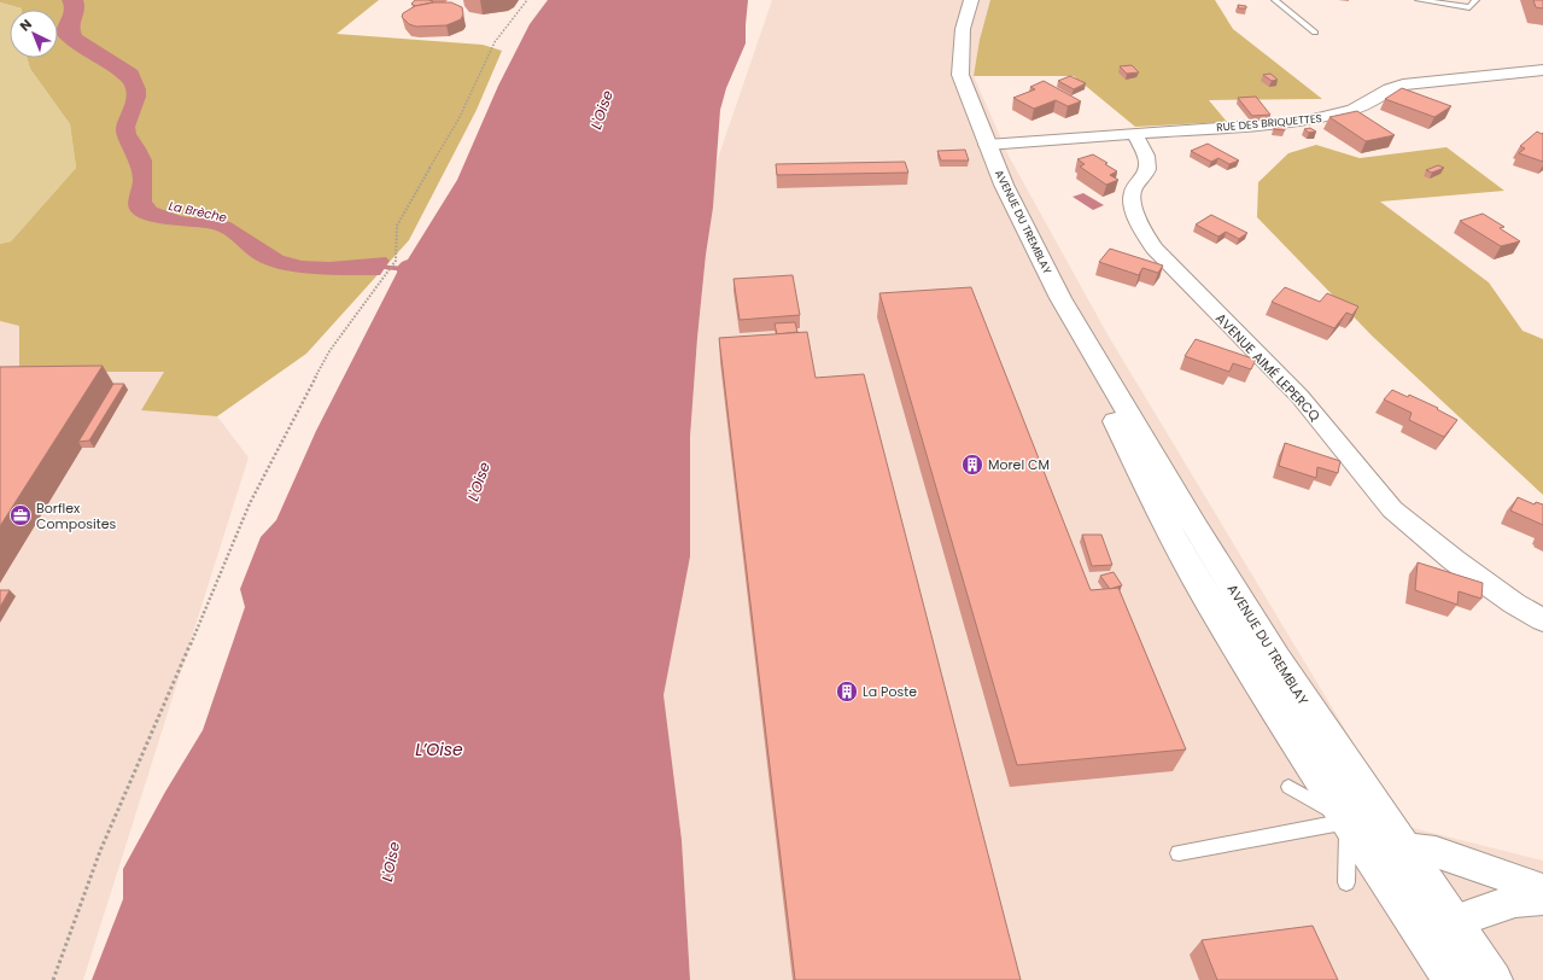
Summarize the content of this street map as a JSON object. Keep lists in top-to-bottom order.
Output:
{
  "streets": {
    "main road": ["AVENUE DU TREMBLAY"],
    "street": ["RUE DES BRIQUETTES", "AVENUE AIMÉ LEPERCQ"]
  },
  "crossings": [
    ["RUE DES BRIQUETTES", "AVENUE DU TREMBLAY"],
    ["RUE DES BRIQUETTES", "AVENUE AIMÉ LEPERCQ"]
  ],
  "water": ["L'Oise", "La Brèche", "L’Oise"],
  "places": {
    "building": ["Morel CM", "La Poste"],
    "office": ["Borflex Composites"]
  },
  "north": "top left"
}
